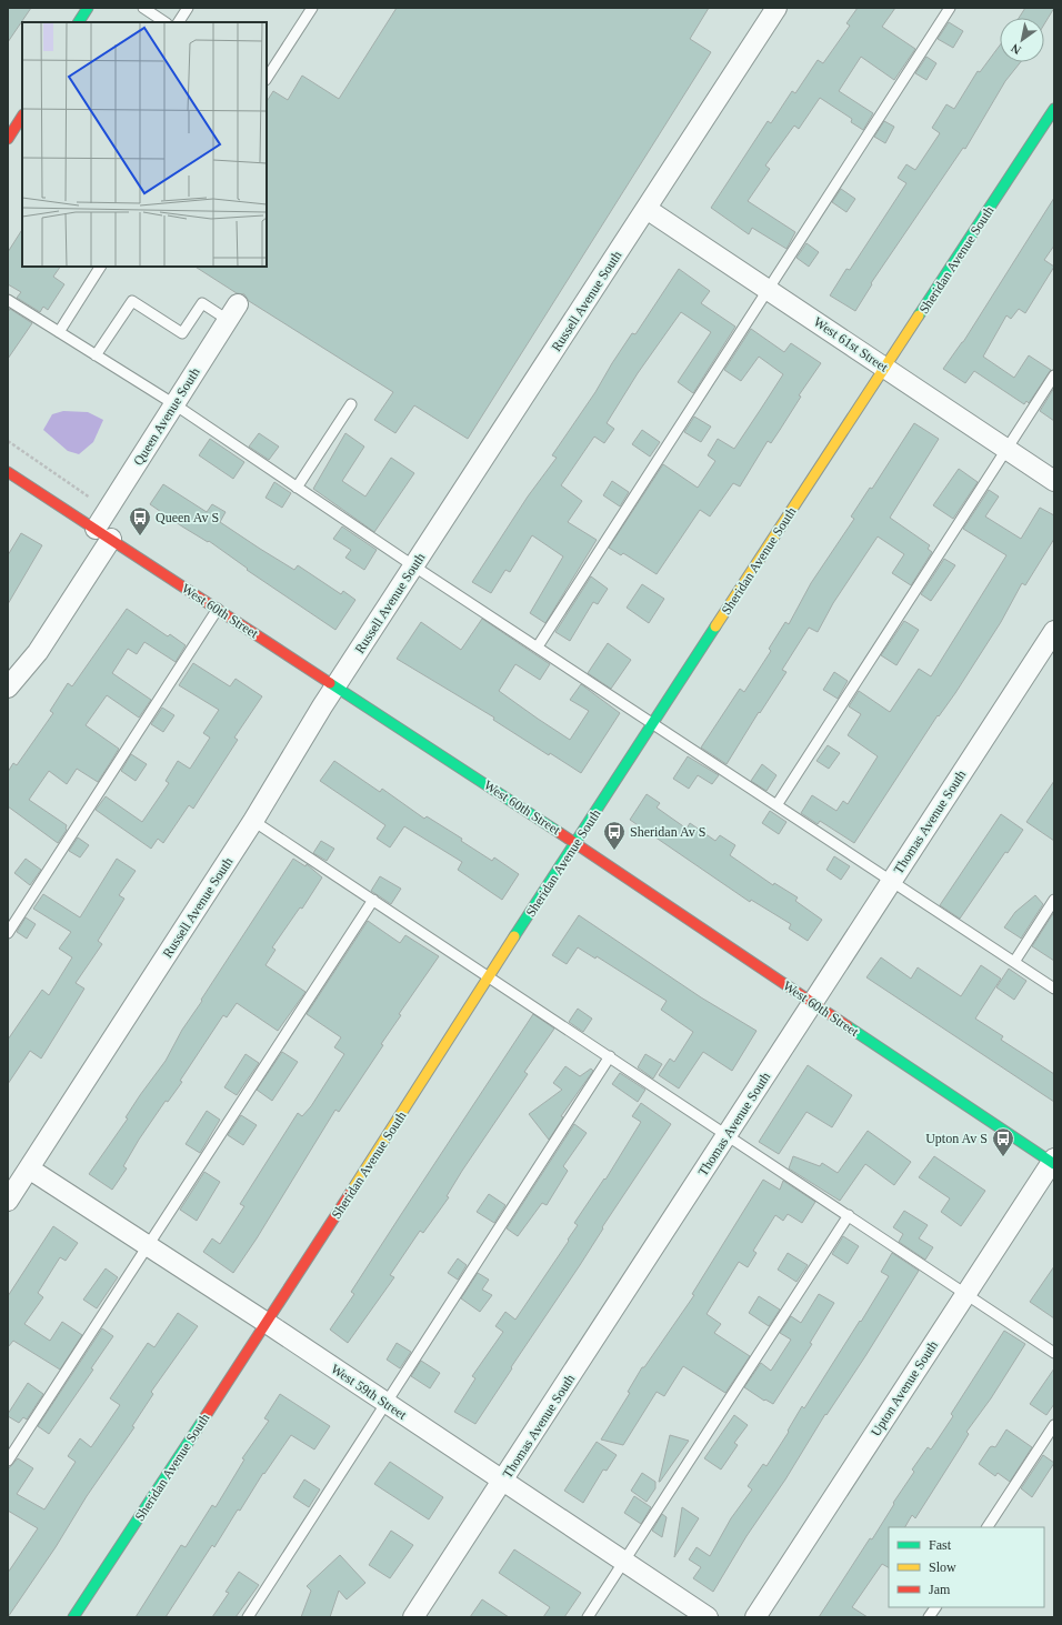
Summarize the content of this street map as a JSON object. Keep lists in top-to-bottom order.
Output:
{
  "streets": {
    "street": [
      "Sheridan Avenue South",
      "Russell Avenue South",
      "West 61st Street",
      "Queen Avenue South",
      "West 60th Street",
      "Thomas Avenue South",
      "Upton Avenue South",
      "West 59th Street"
    ]
  },
  "crossings": [
    ["Sheridan Avenue South", "West 61st Street"],
    ["Sheridan Avenue South", "West 60th Street"],
    ["Sheridan Avenue South", "West 59th Street"],
    ["Russell Avenue South", "West 61st Street"],
    ["Russell Avenue South", "West 60th Street"],
    ["Russell Avenue South", "West 59th Street"],
    ["Queen Avenue South", "West 60th Street"],
    ["West 60th Street", "Thomas Avenue South"],
    ["West 60th Street", "Upton Avenue South"],
    ["Thomas Avenue South", "West 59th Street"]
  ],
  "places": {
    "bus stop": ["Queen Av S", "Sheridan Av S", "Upton Av S"]
  },
  "legend": ["Fast", "Slow", "Jam"],
  "north": "bottom left"
}
